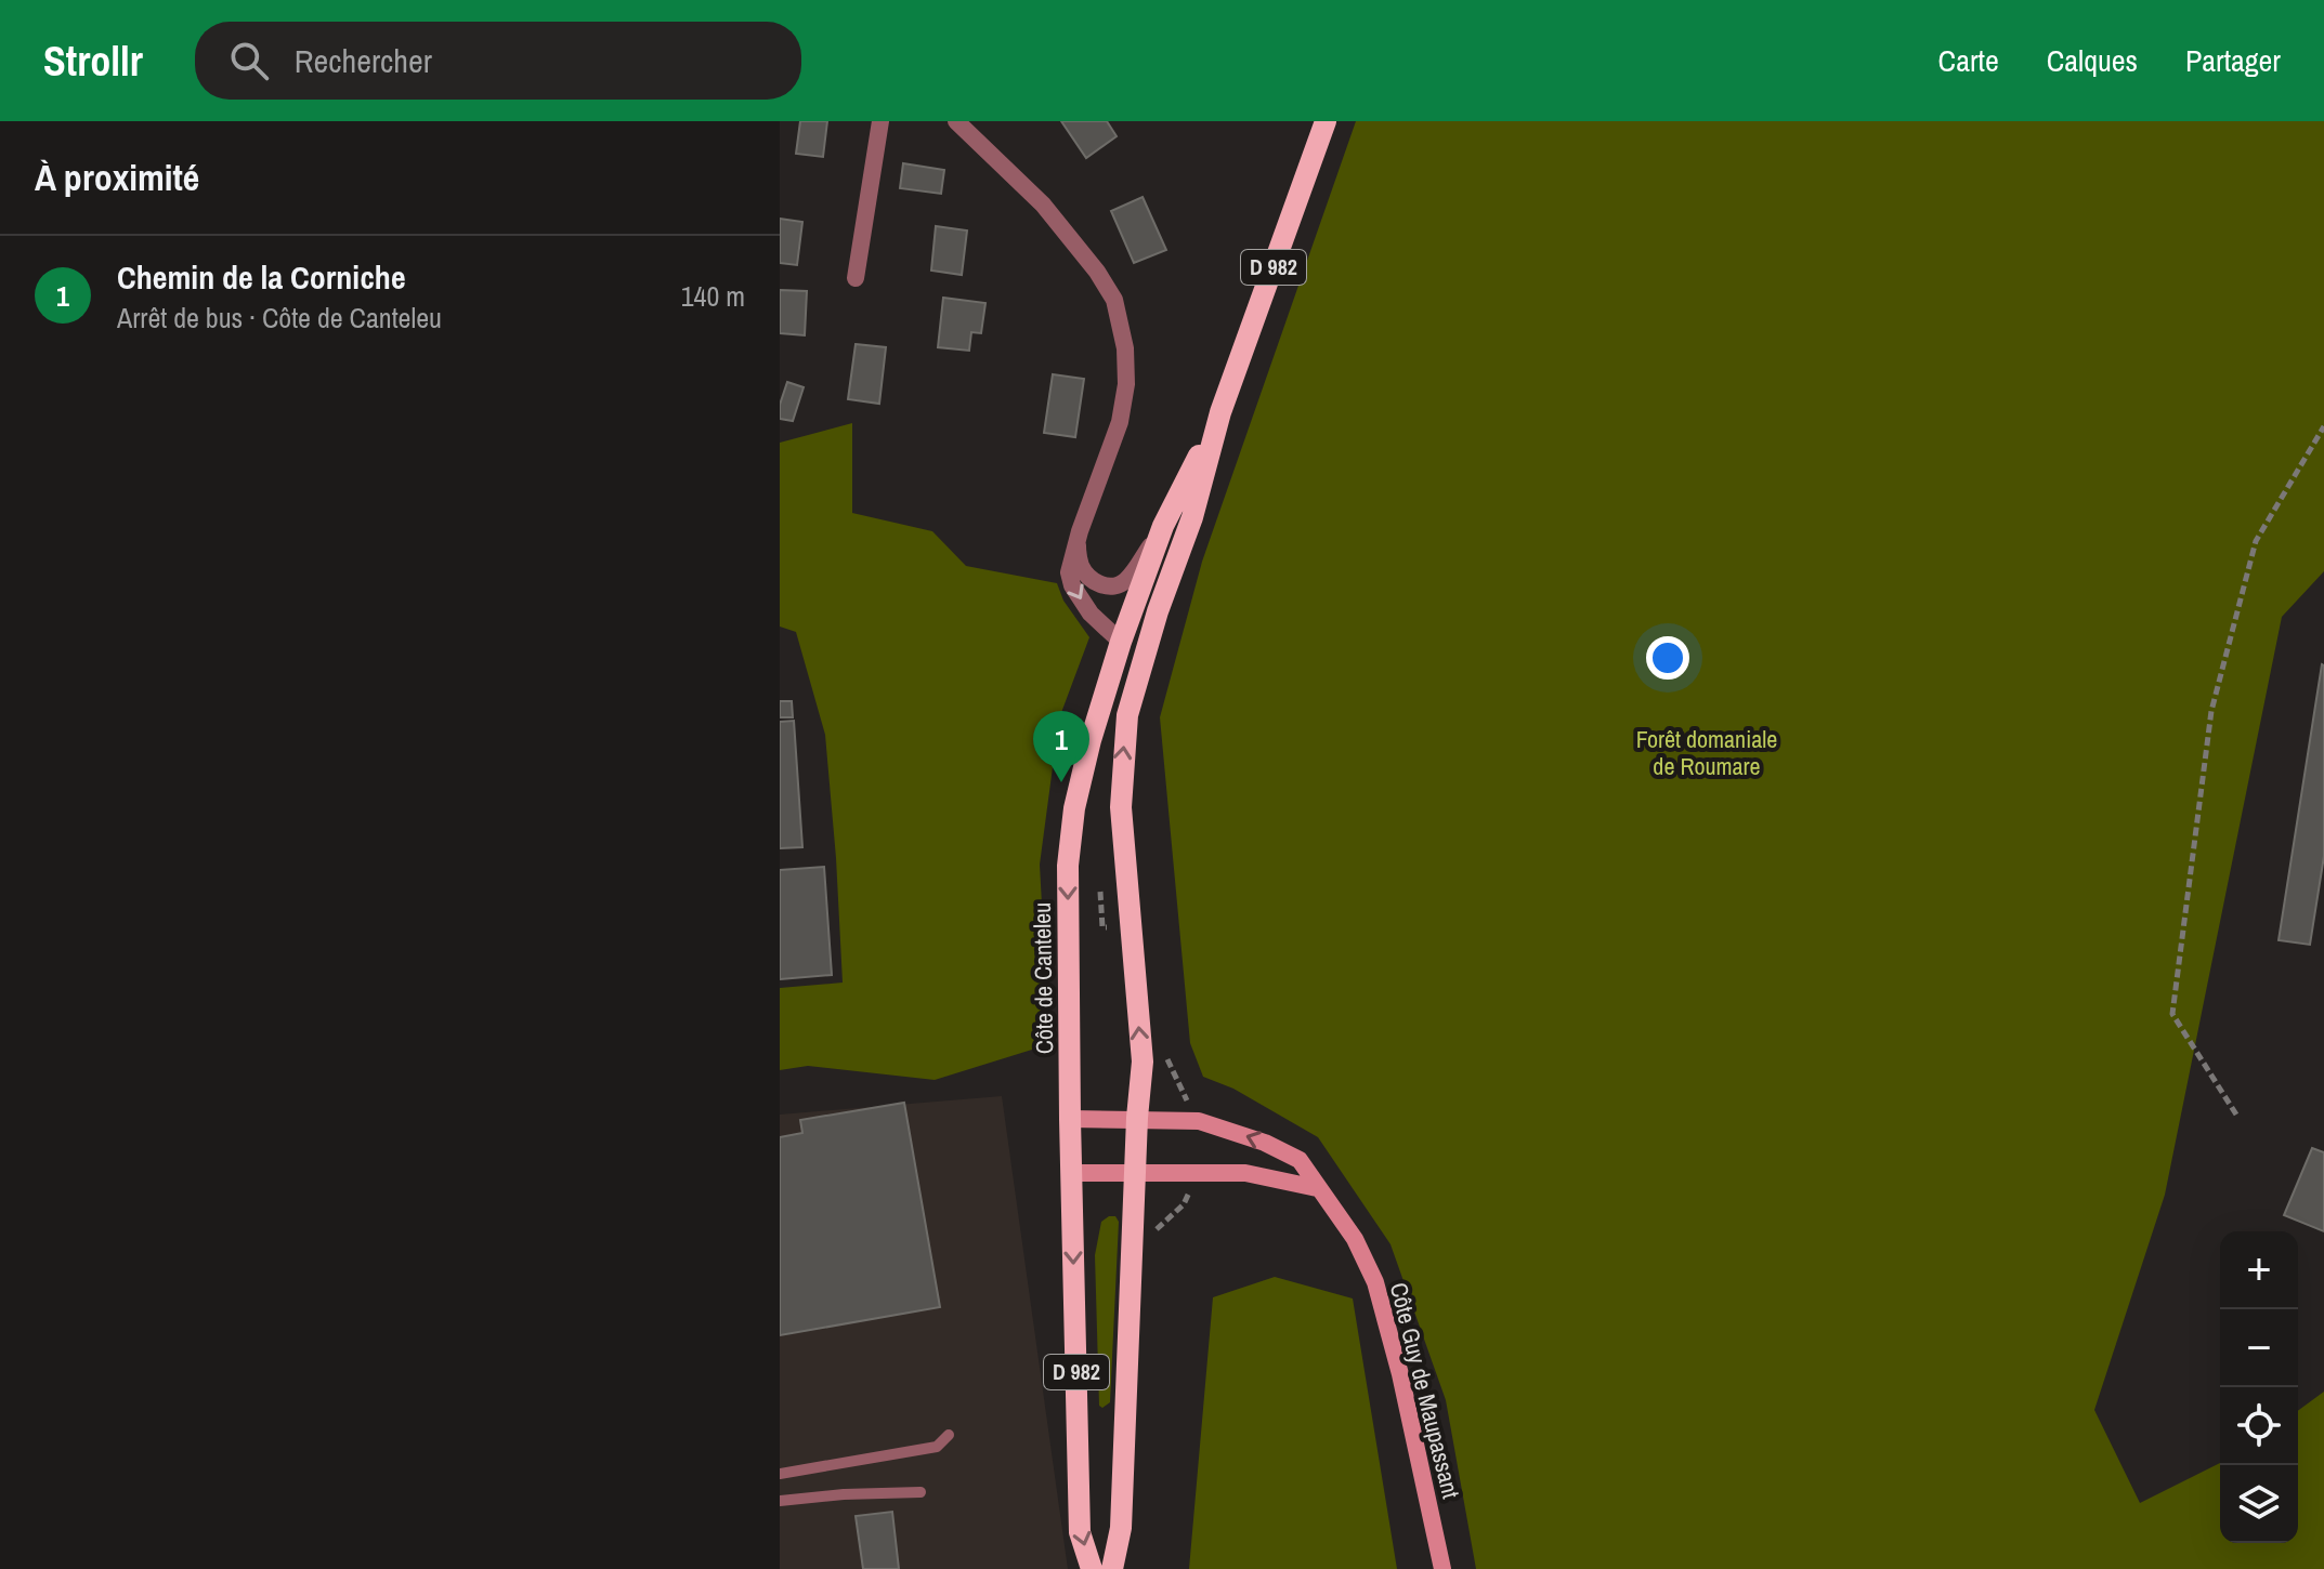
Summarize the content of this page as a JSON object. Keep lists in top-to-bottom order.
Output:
{
  "streets": {
    "main road": ["D 982", "Côte de Canteleu"],
    "street": ["Côte Guy de Maupassant"]
  },
  "crossings": [
    ["Côte de Canteleu", "Côte Guy de Maupassant"]
  ],
  "parks": ["Forêt domaniale de Roumare"],
  "page": {
    "header": "Strollr",
    "search": "Rechercher",
    "nav": ["Carte", "Calques", "Partager"],
    "heading": "À proximité",
    "list": [
      {
        "mark": "1",
        "name": "Chemin de la Corniche",
        "note": "Arrêt de bus · Côte de Canteleu",
        "value": "140 m"
      }
    ],
    "pins": "1",
    "map_buttons": ["+", "−"]
  }
}
